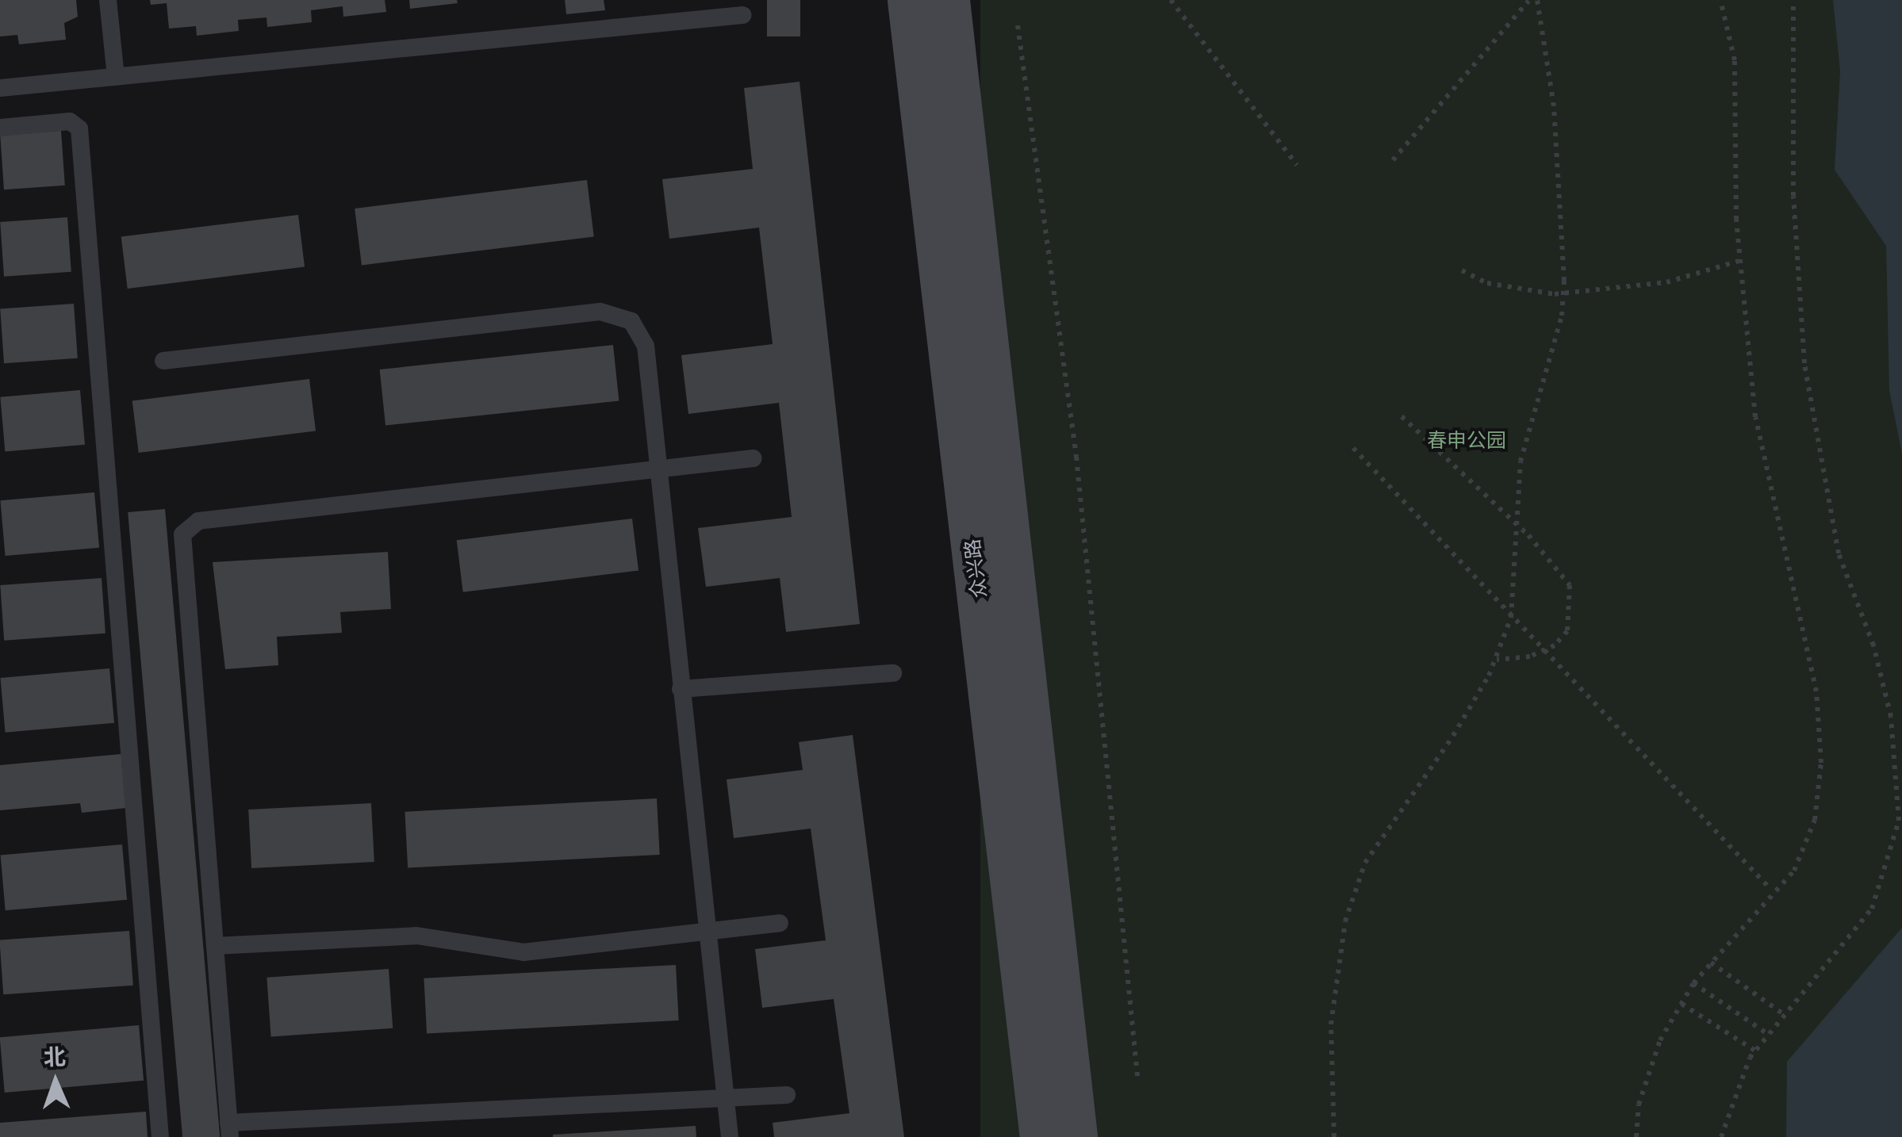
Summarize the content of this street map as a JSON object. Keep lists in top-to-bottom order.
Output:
{
  "streets": {
    "street": ["众兴路"]
  },
  "parks": ["春申公园"],
  "north": "top"
}
